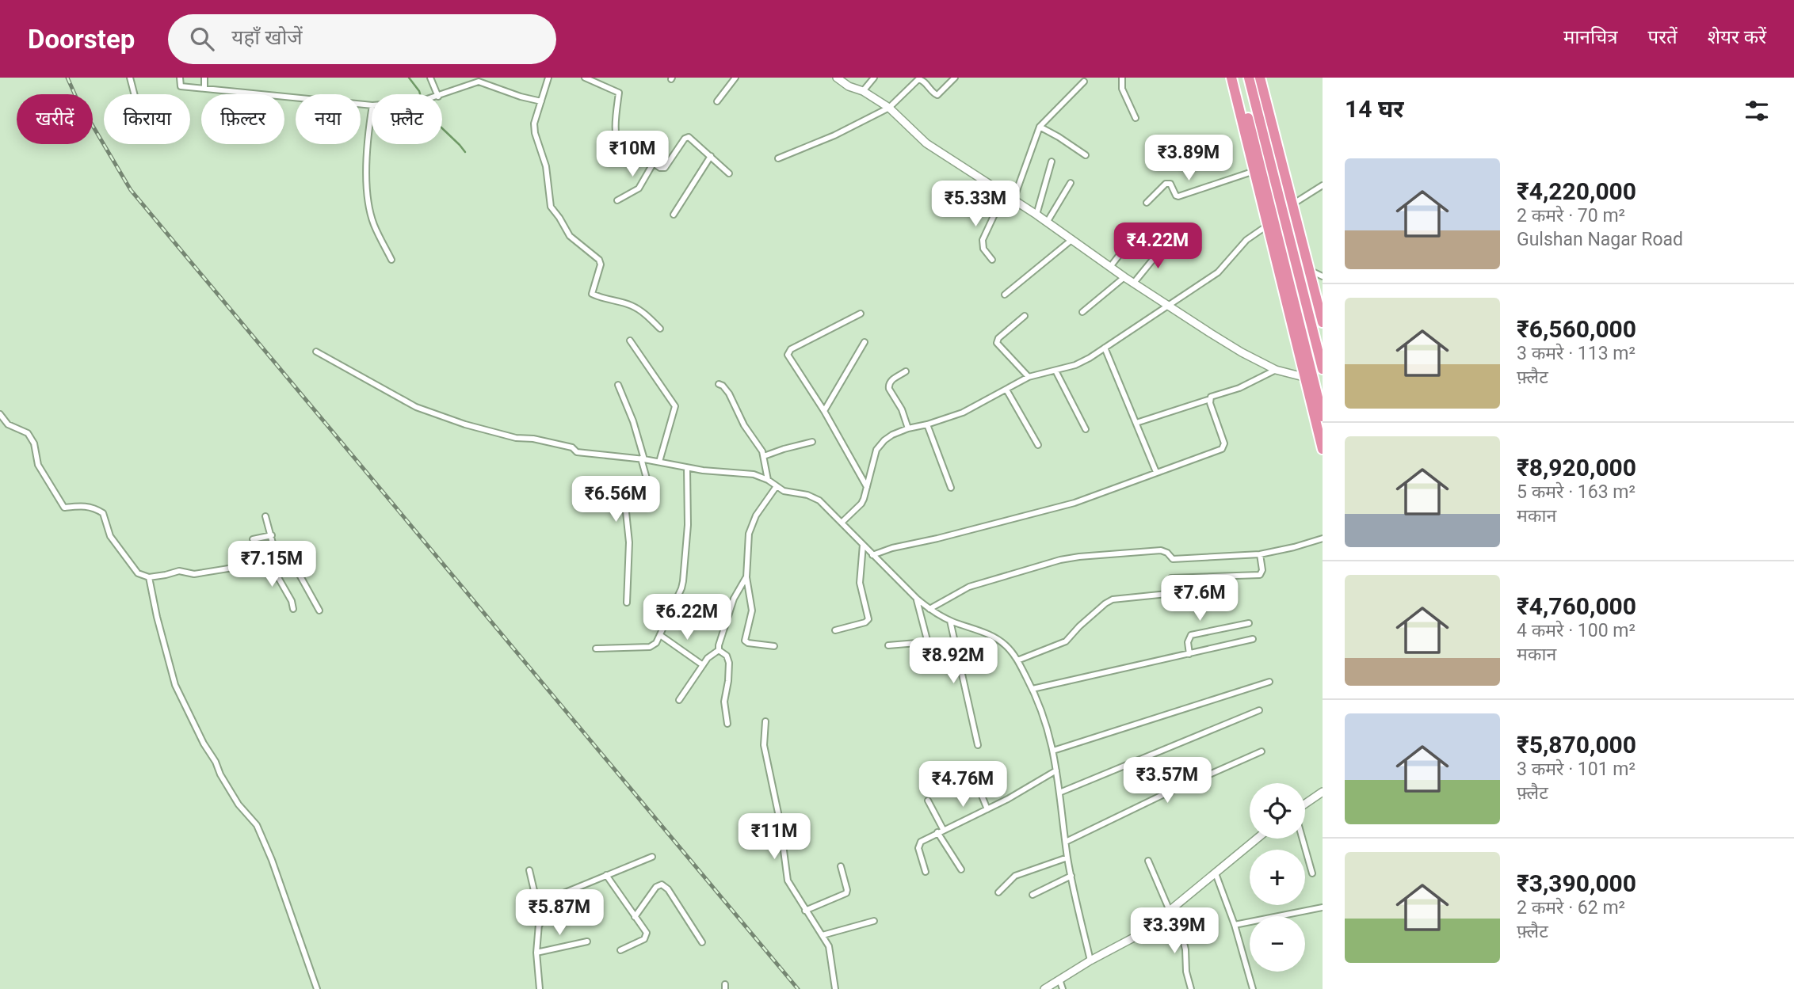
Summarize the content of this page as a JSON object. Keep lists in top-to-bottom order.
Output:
{
  "page": {
    "header": "Doorstep",
    "search": "यहाँ खोजें",
    "nav": ["मानचित्र", "परतें", "शेयर करें"],
    "heading": "14 घर",
    "chip": [
      "खरीदें",
      "किराया",
      "फ़िल्टर",
      "नया",
      "फ़्लैट"
    ],
    "price": [
      "₹10M",
      "₹3.89M",
      "₹5.33M",
      "₹4.22M",
      "₹6.56M",
      "₹7.15M",
      "₹7.6M",
      "₹6.22M",
      "₹8.92M",
      "₹3.57M",
      "₹4.76M",
      "₹11M",
      "₹5.87M",
      "₹3.39M"
    ],
    "list": [
      {
        "name": "₹4,220,000",
        "note": "2 कमरे · 70 m² · Gulshan Nagar Road"
      },
      {
        "name": "₹6,560,000",
        "note": "3 कमरे · 113 m² · फ़्लैट"
      },
      {
        "name": "₹8,920,000",
        "note": "5 कमरे · 163 m² · मकान"
      },
      {
        "name": "₹4,760,000",
        "note": "4 कमरे · 100 m² · मकान"
      },
      {
        "name": "₹5,870,000",
        "note": "3 कमरे · 101 m² · फ़्लैट"
      },
      {
        "name": "₹3,390,000",
        "note": "2 कमरे · 62 m² · फ़्लैट"
      }
    ],
    "map_buttons": ["+", "−"]
  }
}
